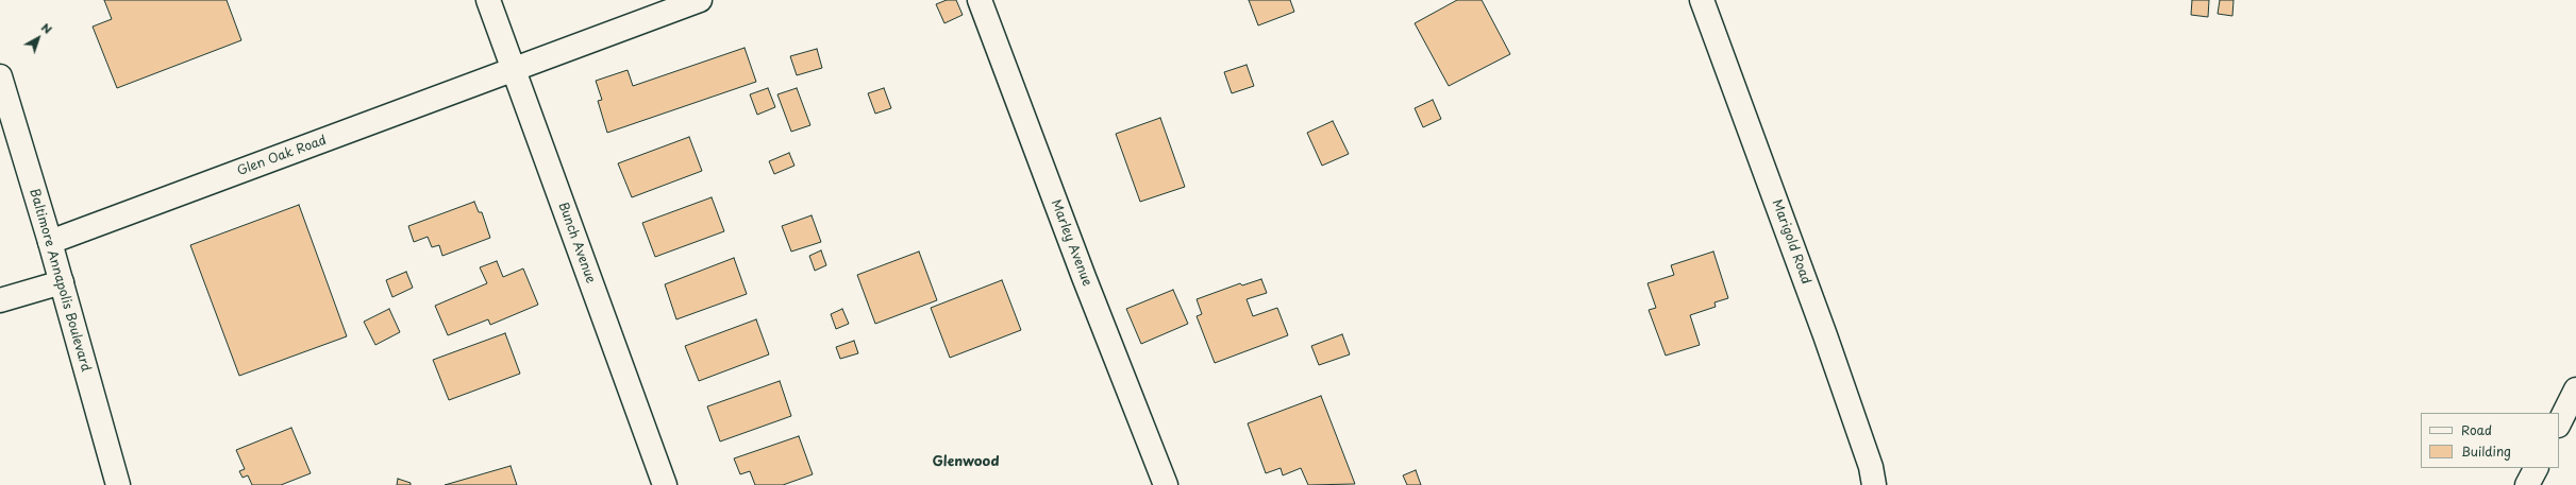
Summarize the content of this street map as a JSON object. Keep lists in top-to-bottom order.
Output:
{
  "streets": {
    "main road": [
      "Glen Oak Road",
      "Marigold Road",
      "Bunch Avenue",
      "Marley Avenue",
      "Baltimore Annapolis Boulevard"
    ]
  },
  "crossings": [
    ["Glen Oak Road", "Bunch Avenue"],
    ["Glen Oak Road", "Baltimore Annapolis Boulevard"]
  ],
  "districts": ["Glenwood"],
  "legend": ["Road", "Building"],
  "north": "top right"
}
